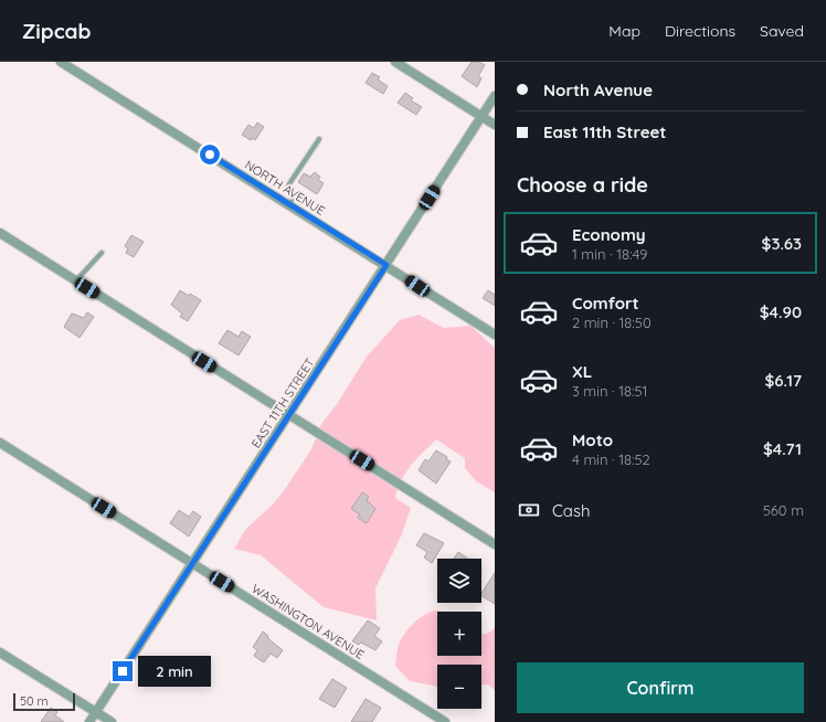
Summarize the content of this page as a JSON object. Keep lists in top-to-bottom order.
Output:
{
  "streets": {
    "street": ["NORTH AVENUE", "EAST 11TH STREET", "WASHINGTON AVENUE"]
  },
  "crossings": [
    ["NORTH AVENUE", "EAST 11TH STREET"],
    ["EAST 11TH STREET", "WASHINGTON AVENUE"]
  ],
  "scale_bar": "50 m",
  "page": {
    "header": "Zipcab",
    "nav": ["Map", "Directions", "Saved"],
    "banner": ["North Avenue", "East 11th Street"],
    "heading": "Choose a ride",
    "list": [
      {
        "name": "Economy",
        "note": "1 min · 18:49",
        "value": "$3.63"
      },
      {
        "name": "Comfort",
        "note": "2 min · 18:50",
        "value": "$4.90"
      },
      {
        "name": "XL",
        "note": "3 min · 18:51",
        "value": "$6.17"
      },
      {
        "name": "Moto",
        "note": "4 min · 18:52",
        "value": "$4.71"
      }
    ],
    "pay": ["Cash", "560 m"],
    "map_buttons": ["+", "−"],
    "buttons": "Confirm",
    "bubble": "2 min",
    "scale": "50 m"
  }
}
